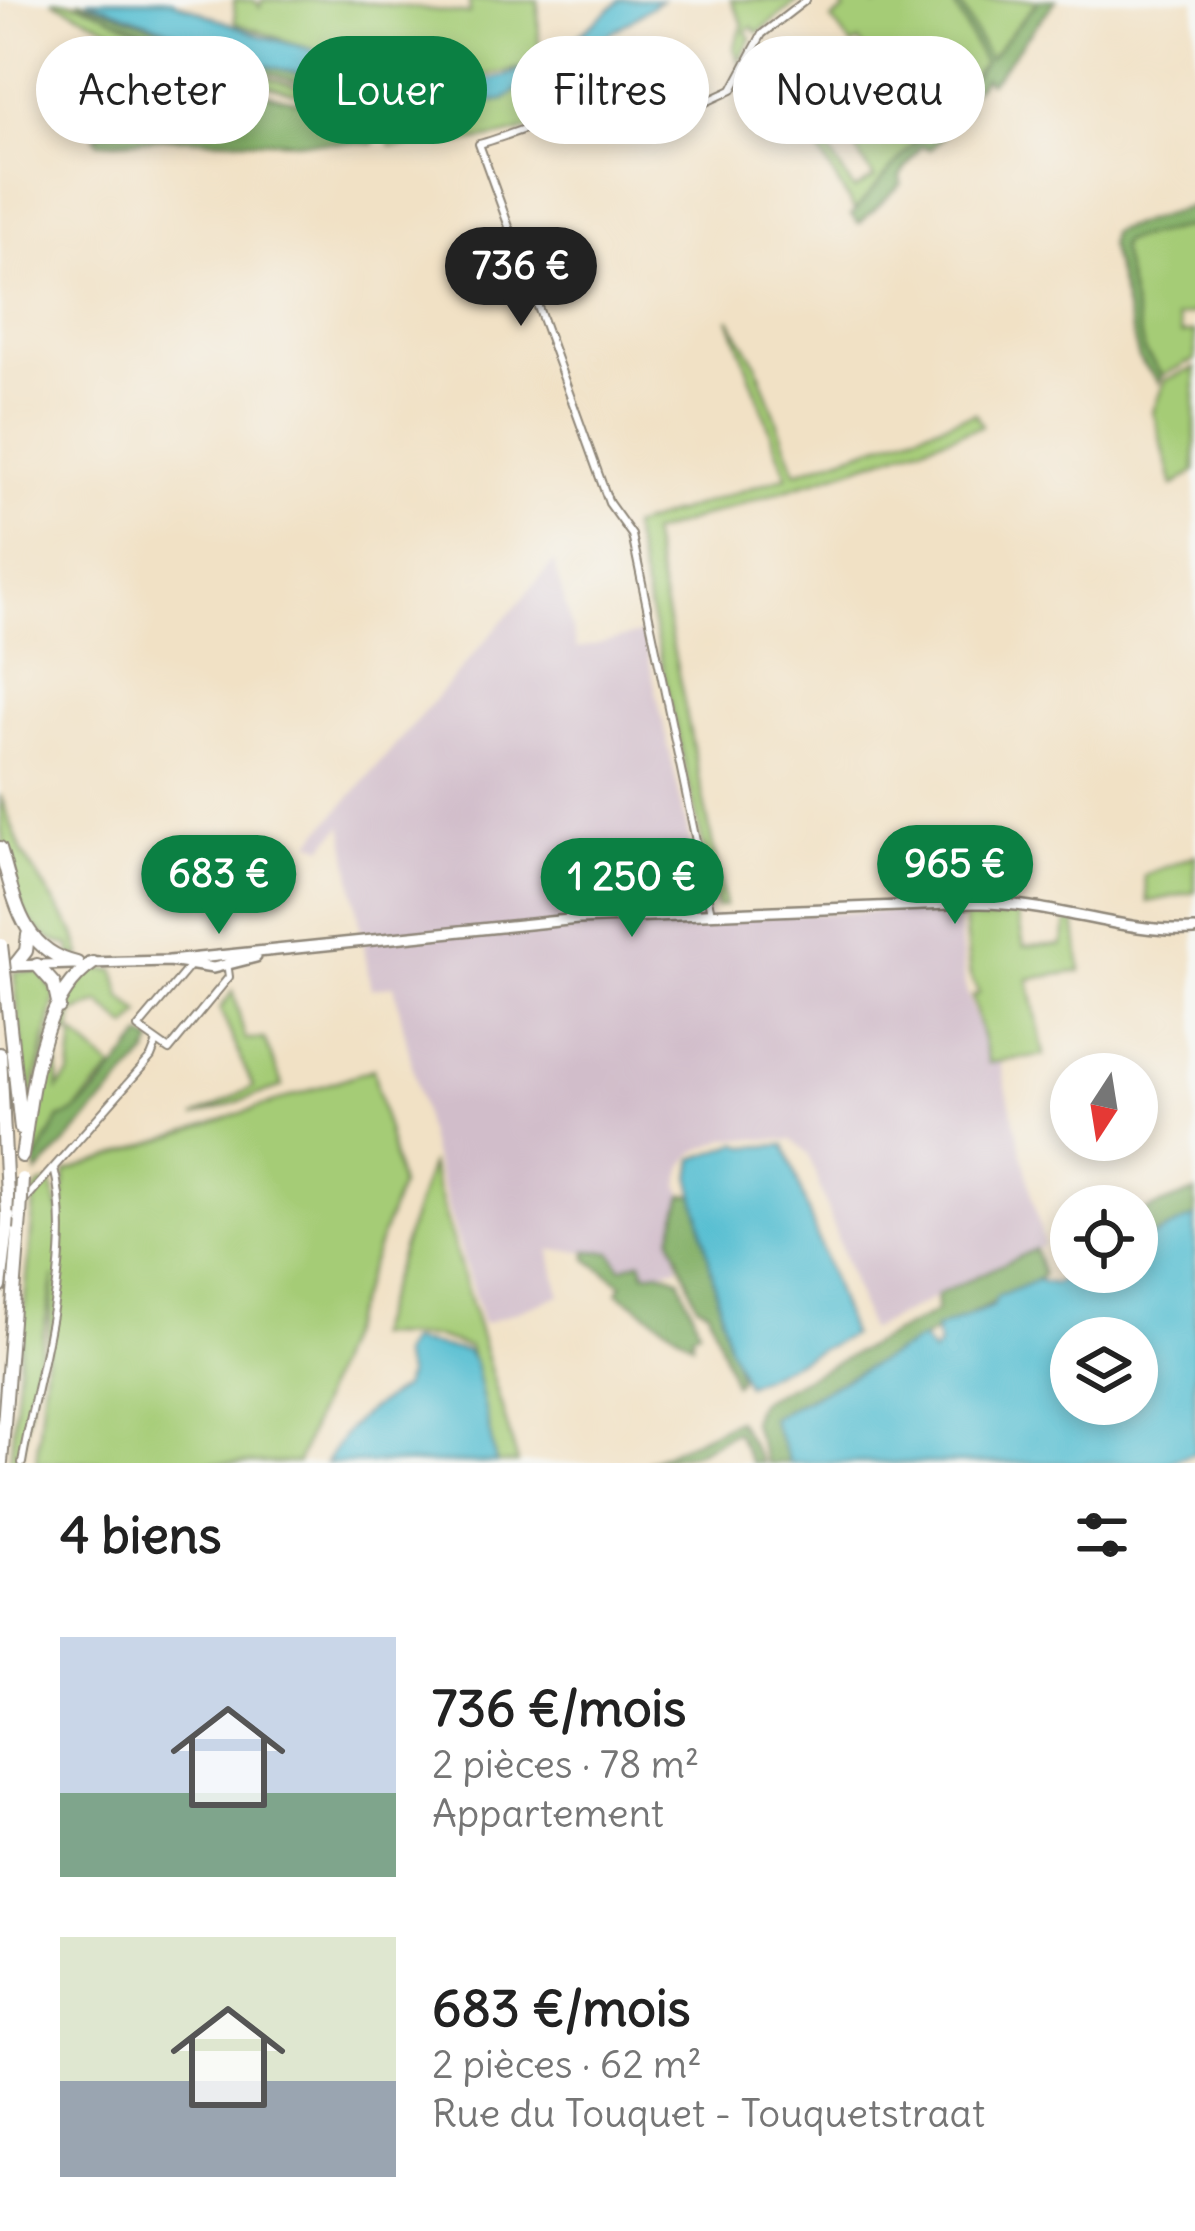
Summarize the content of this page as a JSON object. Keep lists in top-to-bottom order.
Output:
{
  "north": "bottom",
  "page": {
    "chip": [
      "Acheter",
      "Louer",
      "Filtres",
      "Nouveau"
    ],
    "price": [
      "736 €",
      "965 €",
      "683 €",
      "1 250 €"
    ],
    "heading": "4 biens",
    "list": [
      {
        "name": "736 €/mois",
        "note": "2 pièces · 78 m² · Appartement"
      },
      {
        "name": "683 €/mois",
        "note": "2 pièces · 62 m² · Rue du Touquet - Touquetstraat"
      }
    ]
  }
}
